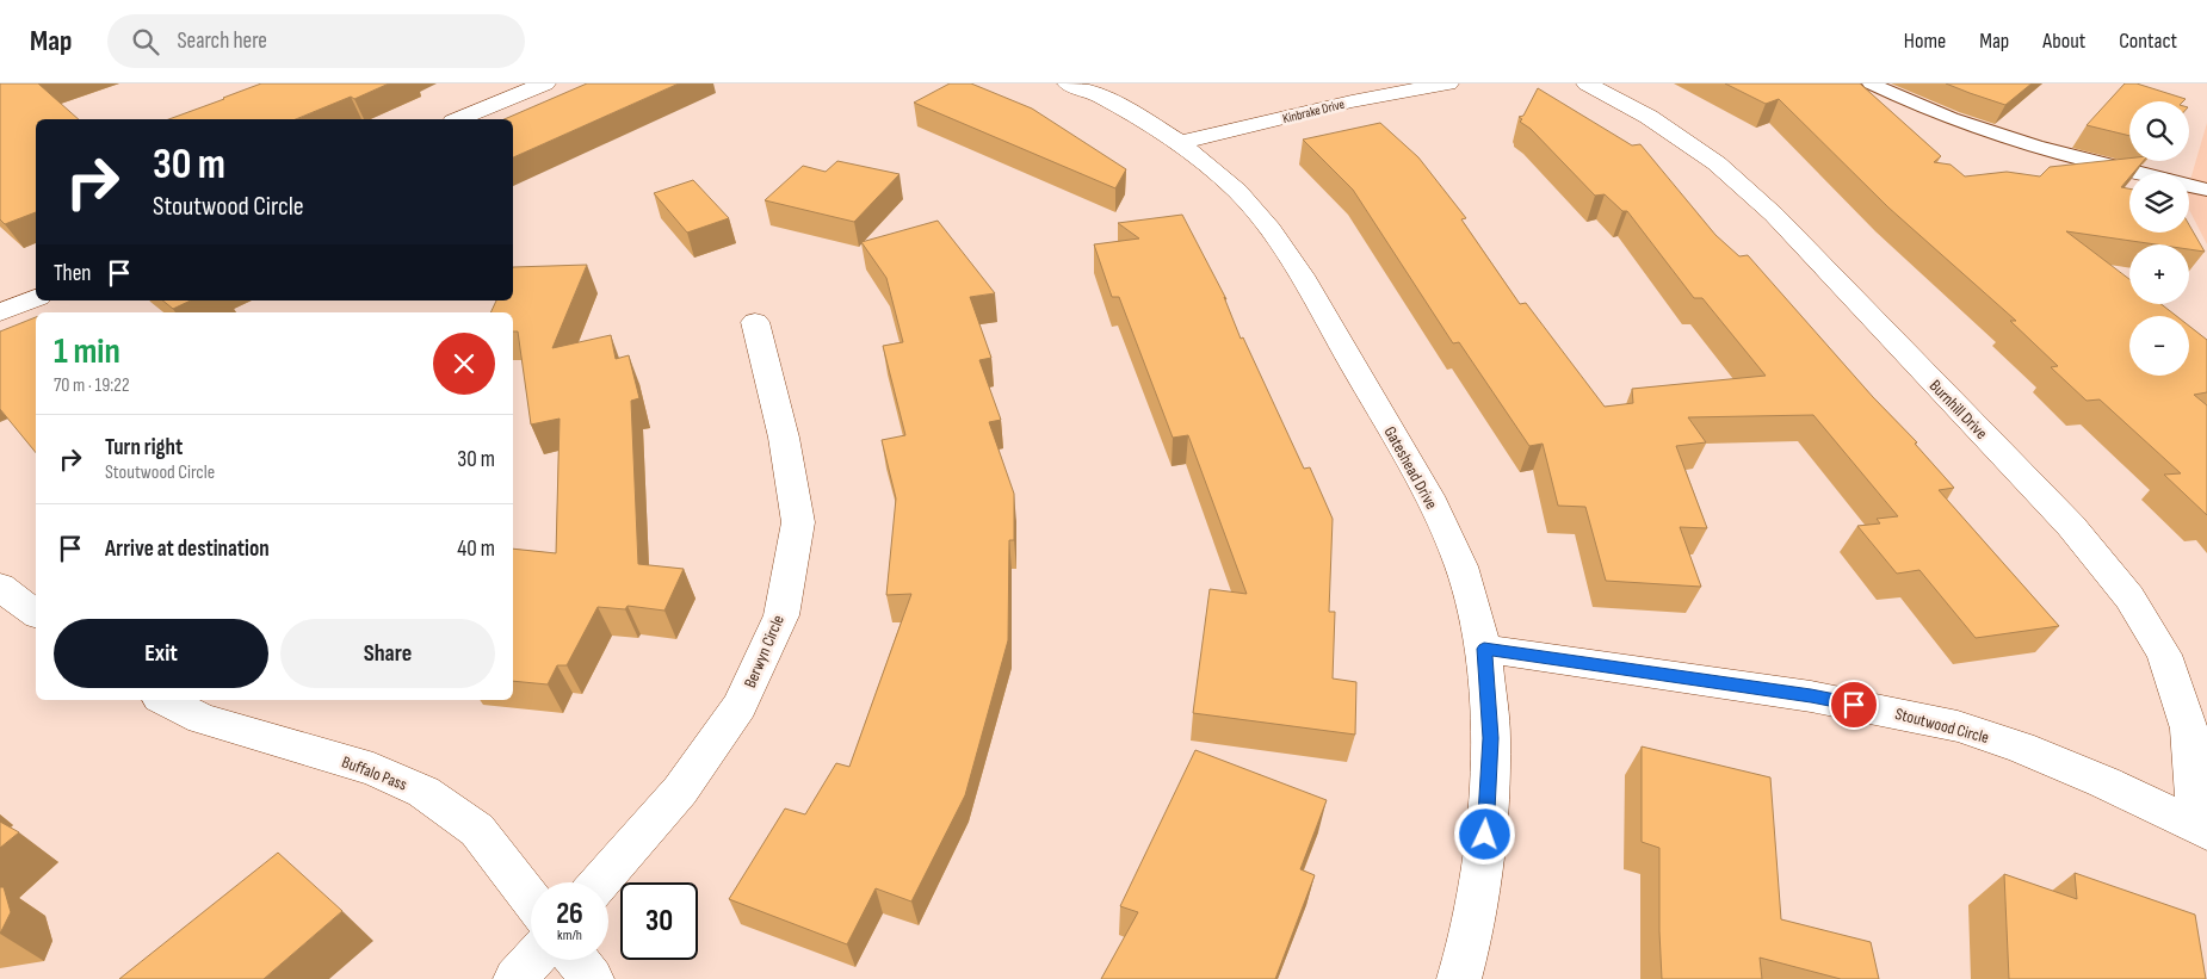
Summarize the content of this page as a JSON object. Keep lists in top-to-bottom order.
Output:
{
  "streets": {
    "street": [
      "Kinbrake Drive",
      "Burnhill Drive",
      "Gateshead Drive",
      "Berwyn Circle",
      "Stoutwood Circle",
      "Buffalo Pass"
    ]
  },
  "crossings": [
    ["Kinbrake Drive", "Gateshead Drive"],
    ["Burnhill Drive", "Stoutwood Circle"],
    ["Gateshead Drive", "Stoutwood Circle"]
  ],
  "page": {
    "header": "Map",
    "search": "Search here",
    "nav": [
      "Home",
      "Map",
      "About",
      "Contact"
    ],
    "map_buttons": ["+", "−"],
    "turn": ["30 m", "Stoutwood Circle"],
    "then": "Then",
    "heading": ["1 min", "70 m · 19:22"],
    "list": [
      {
        "name": "Turn right",
        "note": "Stoutwood Circle",
        "value": "30 m"
      },
      {
        "name": "Arrive at destination",
        "value": "40 m"
      }
    ],
    "buttons": ["Exit", "Share"],
    "speed": "26 km/h",
    "limit": "30"
  }
}
